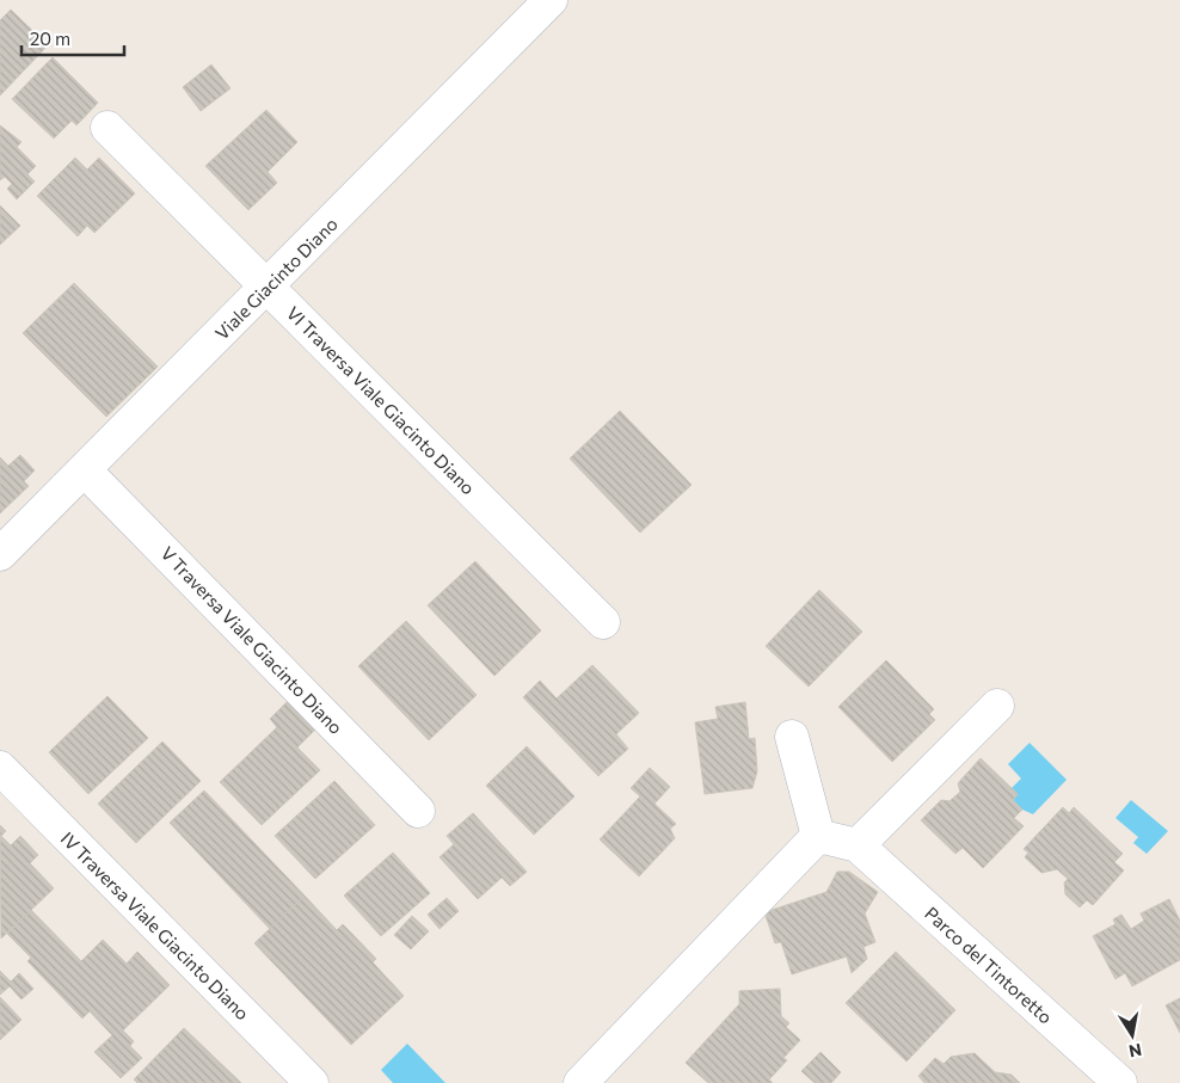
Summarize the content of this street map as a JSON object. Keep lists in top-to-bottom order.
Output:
{
  "streets": {
    "street": [
      "Viale Giacinto Diano",
      "VI Traversa Viale Giacinto Diano",
      "V Traversa Viale Giacinto Diano",
      "IV Traversa Viale Giacinto Diano",
      "Parco del Tintoretto"
    ]
  },
  "crossings": [
    ["Viale Giacinto Diano", "VI Traversa Viale Giacinto Diano"],
    ["Viale Giacinto Diano", "V Traversa Viale Giacinto Diano"]
  ],
  "scale_bar": "20 m",
  "north": "bottom"
}
